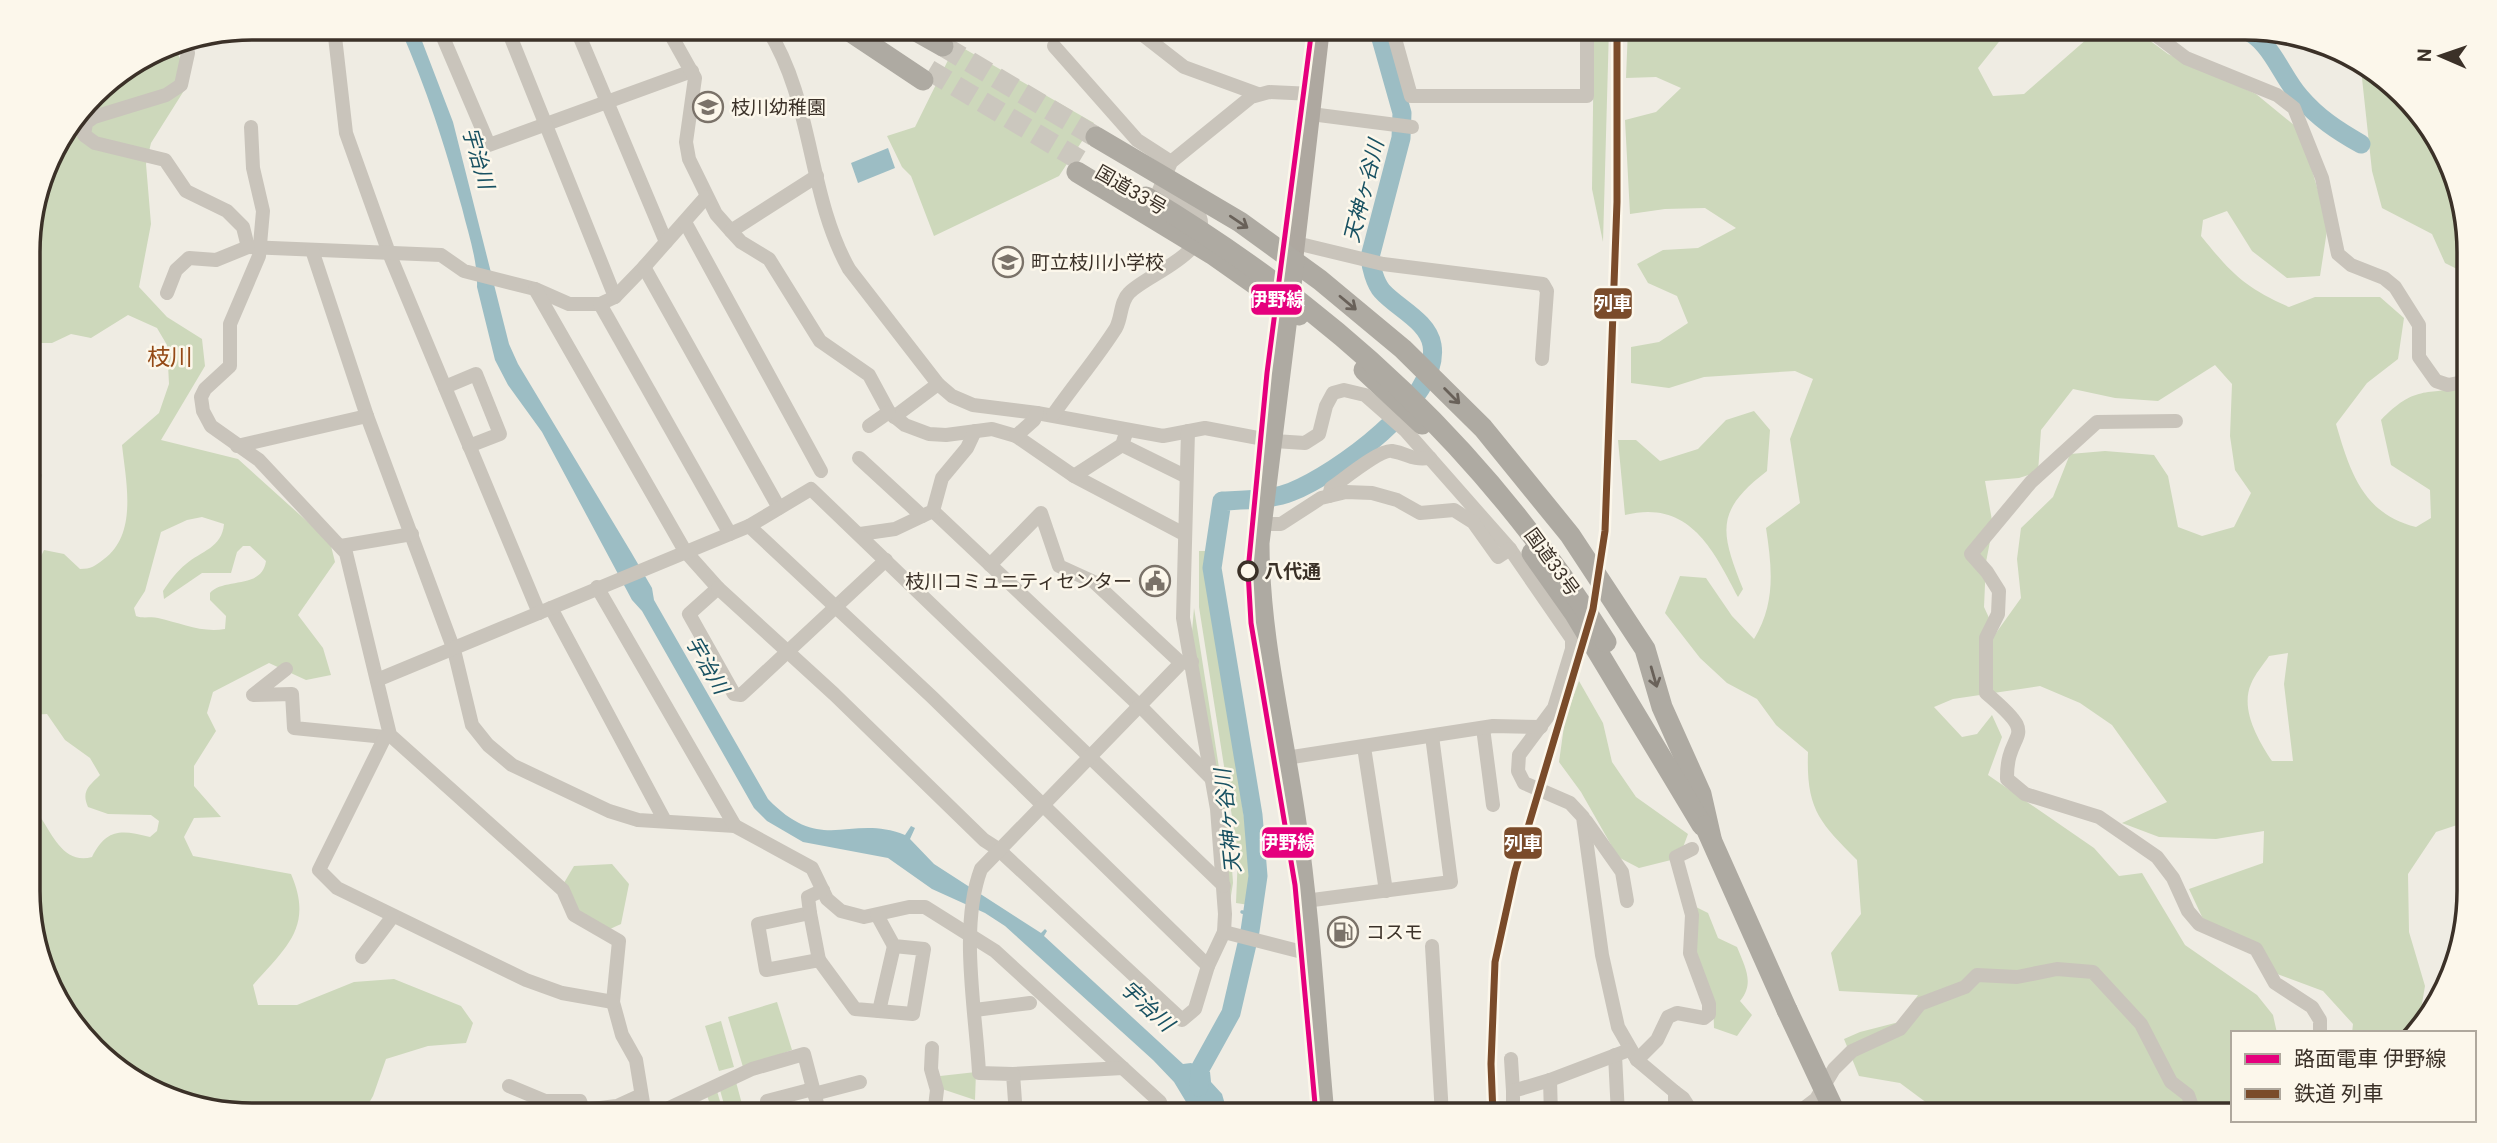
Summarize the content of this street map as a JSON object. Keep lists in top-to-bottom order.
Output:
{
  "streets": {
    "highway": ["国道33号"]
  },
  "districts": ["枝川"],
  "water": ["宇治川", "天神ヶ谷川"],
  "places": {
    "school or university": ["枝川幼稚園", "町立枝川小学校"],
    "other": ["八代通"],
    "public building": ["枝川コミュニティセンター"],
    "fuel station": ["コスモ"]
  },
  "lines": ["tram line 伊野線", "rail line 列車"],
  "legend": ["路面電車 伊野線", "鉄道 列車"],
  "north": "left"
}
